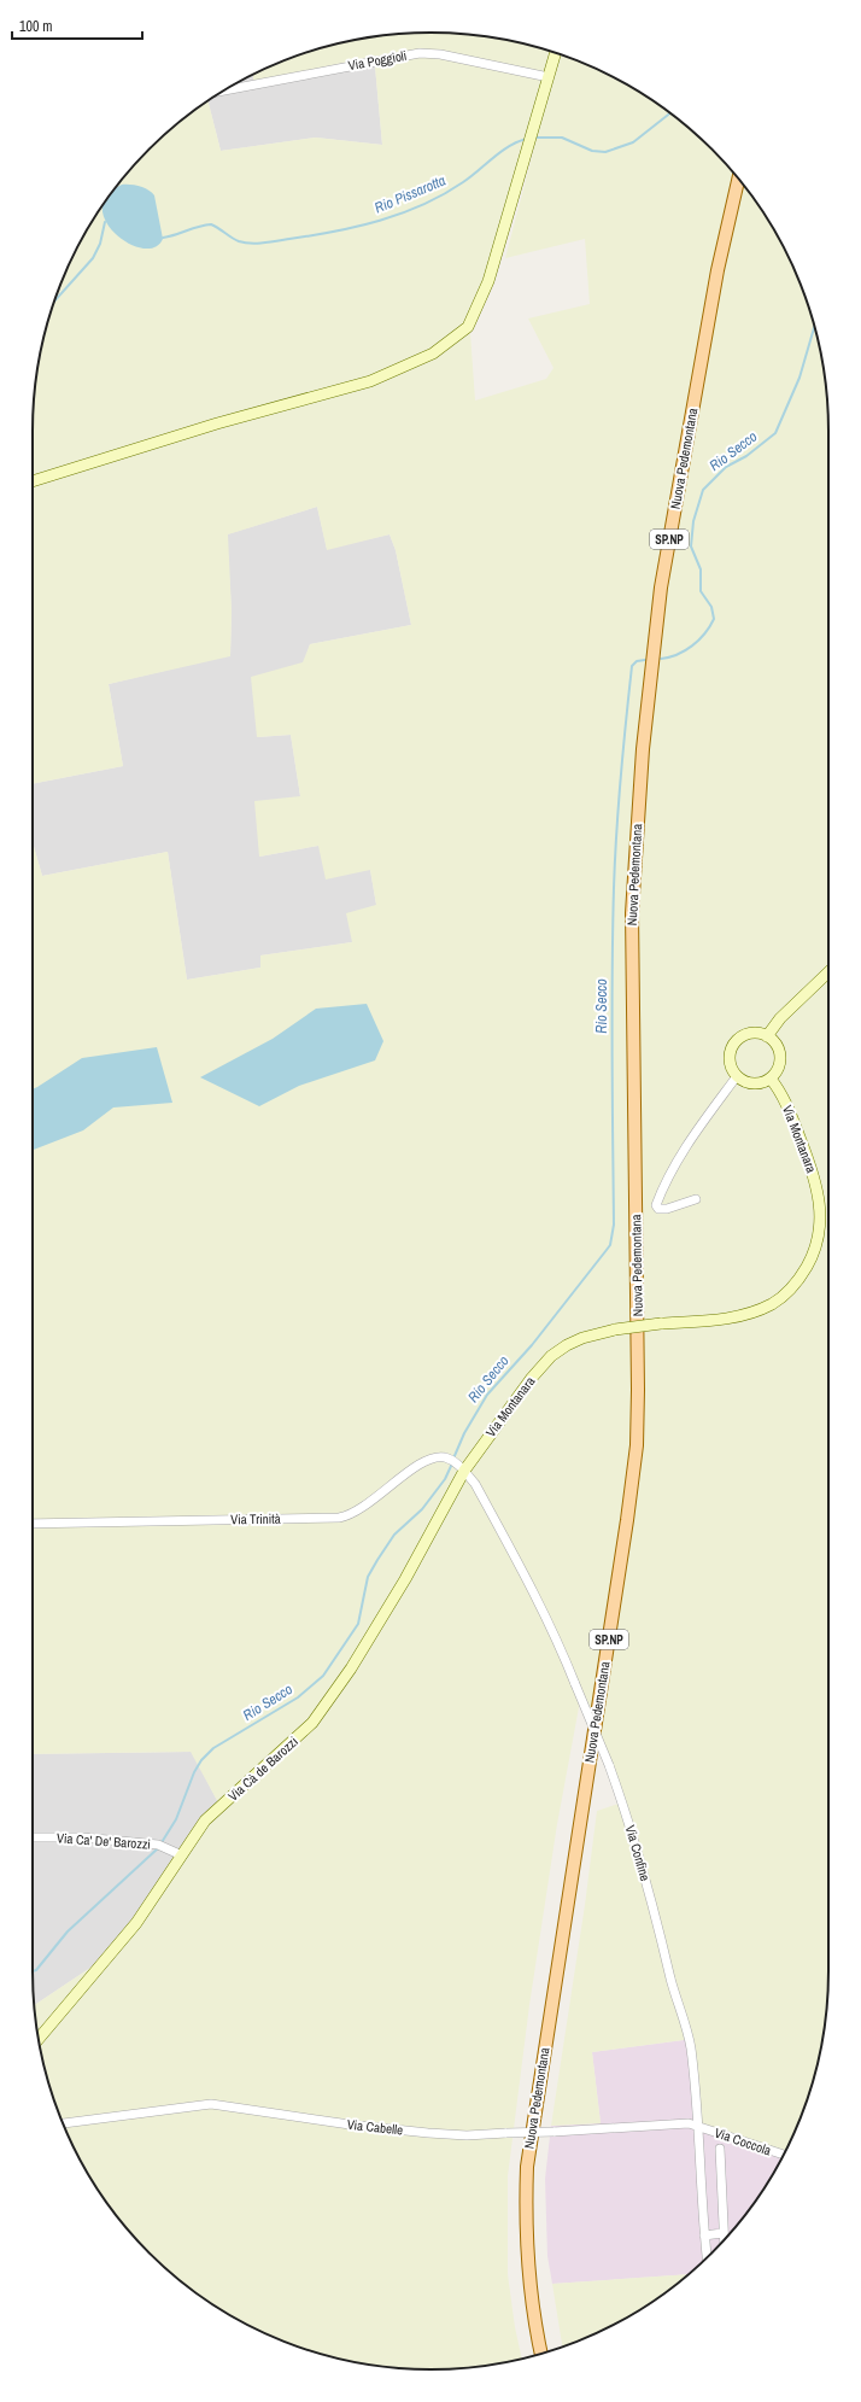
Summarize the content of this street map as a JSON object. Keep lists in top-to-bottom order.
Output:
{
  "streets": {
    "main road": ["Nuova Pedemontana", "SP.NP"],
    "street": [
      "Via Poggioli",
      "Via Montanara",
      "Via Trinità",
      "Via Cà de Barozzi",
      "Via Ca' De' Barozzi",
      "Via Confine",
      "Via Cabelle",
      "Via Coccola"
    ]
  },
  "crossings": [
    ["Via Montanara", "Via Trinità"],
    ["Via Montanara", "Via Cà de Barozzi"],
    ["Via Montanara", "Via Confine"],
    ["Via Trinità", "Via Cà de Barozzi"],
    ["Via Trinità", "Via Confine"],
    ["Via Cà de Barozzi", "Via Ca' De' Barozzi"],
    ["Via Cà de Barozzi", "Via Confine"],
    ["Via Confine", "Via Cabelle"],
    ["Via Confine", "Via Coccola"],
    ["Via Cabelle", "Via Coccola"]
  ],
  "water": ["Rio Pissarotta", "Rio Secco"],
  "scale_bar": "100 m"
}
